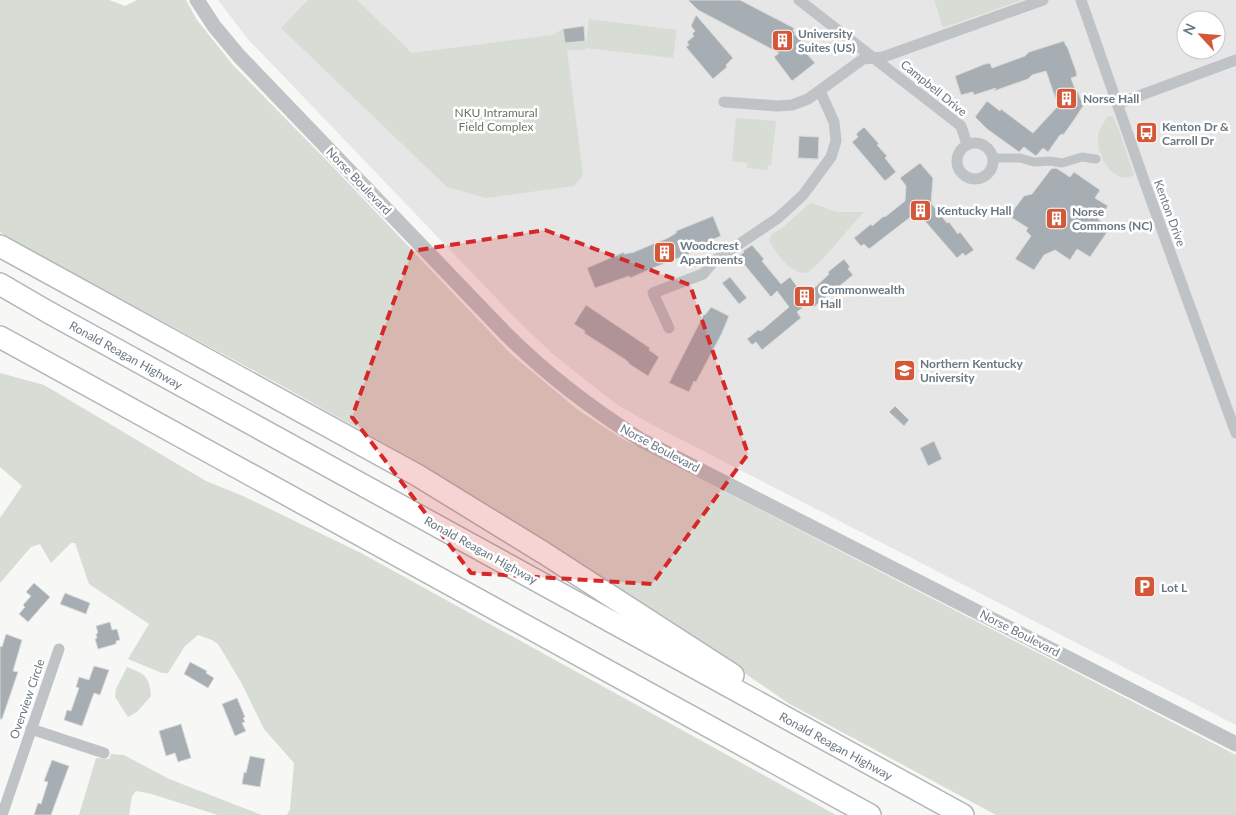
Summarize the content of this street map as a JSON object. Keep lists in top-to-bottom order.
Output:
{
  "streets": {
    "highway": ["Ronald Reagan Highway"],
    "street": [
      "Campbell Drive",
      "Norse Boulevard",
      "Kenton Drive",
      "Overview Circle"
    ]
  },
  "parks": ["NKU Intramural Field Complex"],
  "places": {
    "building": [
      "University Suites (US)",
      "Norse Hall",
      "Kentucky Hall",
      "Norse Commons (NC)",
      "Woodcrest Apartments",
      "Commonwealth Hall"
    ],
    "bus stop": ["Kenton Dr & Carroll Dr"],
    "school or university": ["Northern Kentucky University"],
    "parking": ["Lot L"]
  },
  "north": "top left"
}
